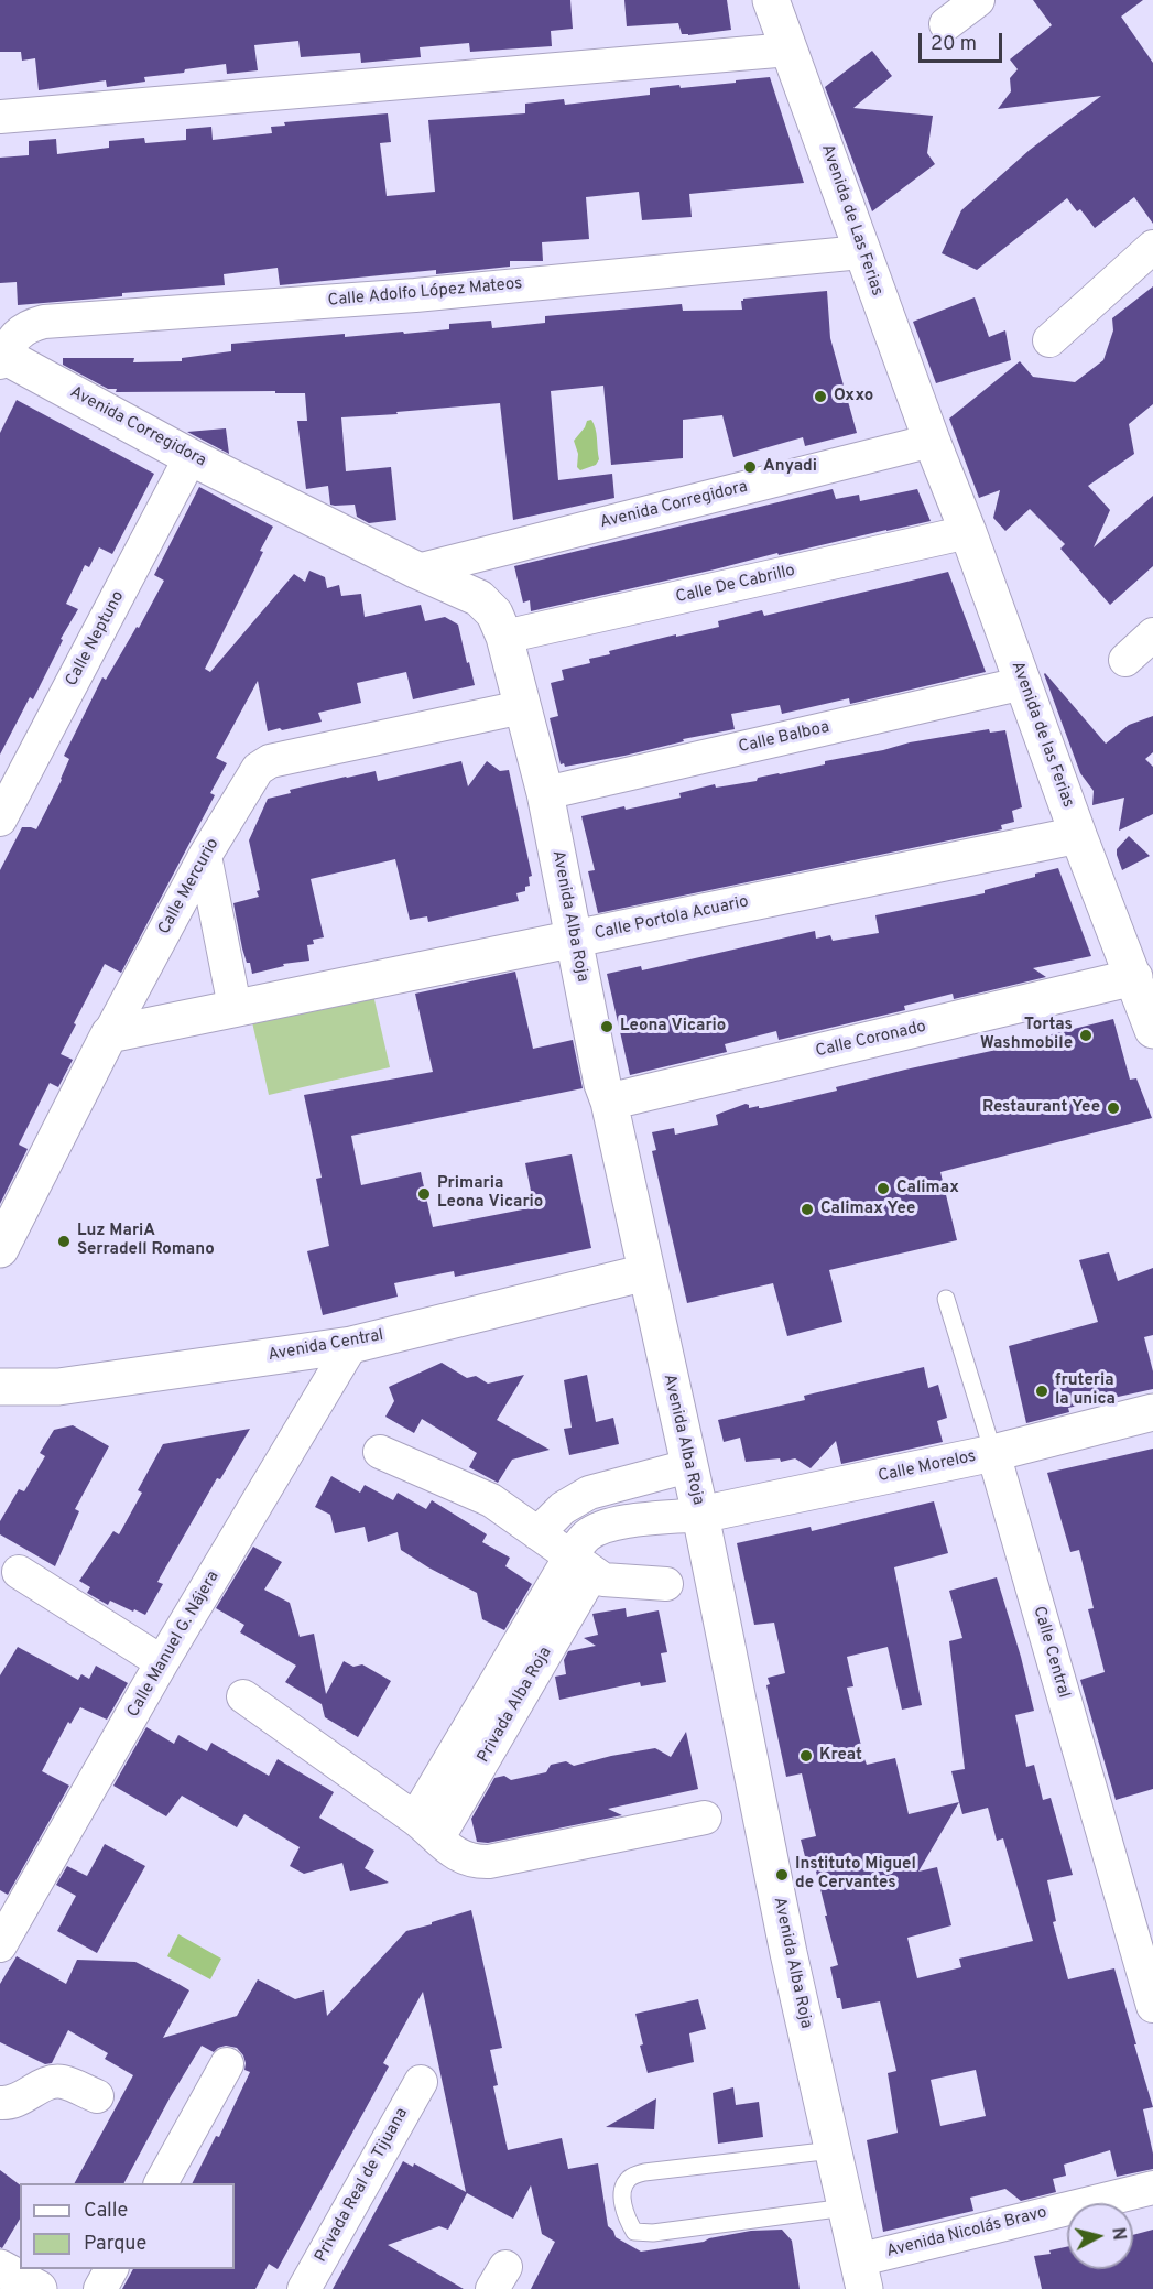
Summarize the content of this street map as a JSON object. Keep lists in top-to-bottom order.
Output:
{
  "streets": {
    "street": [
      "Avenida de Las Ferias",
      "Calle Adolfo López Mateos",
      "Avenida Corregidora",
      "Calle De Cabrillo",
      "Calle Neptuno",
      "Avenida de las Ferias",
      "Calle Balboa",
      "Calle Mercurio",
      "Avenida Alba Roja",
      "Calle Portola Acuario",
      "Calle Coronado",
      "Avenida Central",
      "Calle Morelos",
      "Calle Manuel G. Nájera",
      "Calle Central",
      "Privada Alba Roja",
      "Privada Real de Tijuana",
      "Avenida Nicolás Bravo"
    ]
  },
  "crossings": [
    ["Avenida de Las Ferias", "Calle Adolfo López Mateos"],
    ["Avenida de Las Ferias", "Avenida Corregidora"],
    ["Avenida de Las Ferias", "Avenida de las Ferias"],
    ["Calle Adolfo López Mateos", "Avenida Corregidora"],
    ["Avenida Corregidora", "Calle Neptuno"],
    ["Avenida Corregidora", "Avenida de las Ferias"],
    ["Avenida Corregidora", "Avenida Alba Roja"],
    ["Calle De Cabrillo", "Avenida de las Ferias"],
    ["Calle De Cabrillo", "Avenida Alba Roja"],
    ["Avenida de las Ferias", "Calle Balboa"],
    ["Avenida de las Ferias", "Calle Portola Acuario"],
    ["Avenida de las Ferias", "Calle Coronado"],
    ["Calle Balboa", "Avenida Alba Roja"],
    ["Calle Mercurio", "Avenida Alba Roja"],
    ["Calle Mercurio", "Calle Portola Acuario"],
    ["Avenida Alba Roja", "Calle Portola Acuario"],
    ["Avenida Alba Roja", "Calle Coronado"],
    ["Avenida Alba Roja", "Avenida Central"],
    ["Avenida Alba Roja", "Calle Morelos"],
    ["Avenida Alba Roja", "Privada Alba Roja"],
    ["Avenida Alba Roja", "Avenida Nicolás Bravo"],
    ["Avenida Central", "Calle Manuel G. Nájera"],
    ["Calle Morelos", "Calle Central"],
    ["Calle Morelos", "Privada Alba Roja"]
  ],
  "places": [
    "Oxxo",
    "Anyadi",
    "Leona Vicario",
    "Tortas Washmobile",
    "Restaurant Yee",
    "Calimax",
    "Primaria Leona Vicario",
    "Calimax Yee",
    "Luz MariA Serradell Romano",
    "fruteria la unica",
    "Kreat",
    "Instituto Miguel de Cervantes"
  ],
  "legend": ["Calle", "Parque"],
  "scale_bar": "20 m",
  "north": "right"
}
